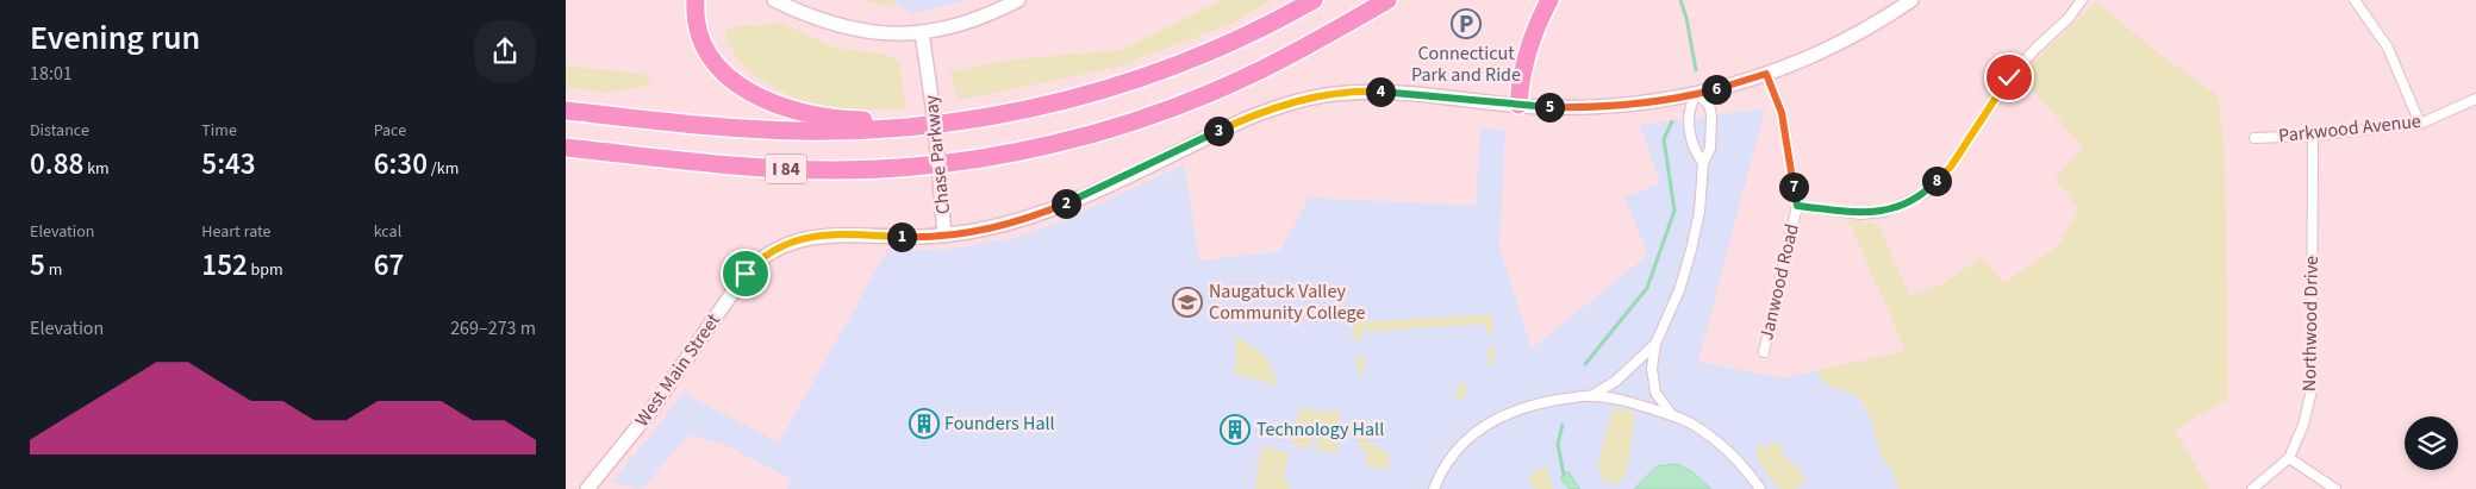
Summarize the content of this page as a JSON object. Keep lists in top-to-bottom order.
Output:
{
  "streets": {
    "highway": ["I 84"],
    "main road": ["Chase Parkway", "West Main Street"],
    "street": ["Parkwood Avenue", "Janwood Road", "Northwood Drive"]
  },
  "crossings": [
    ["Parkwood Avenue", "Northwood Drive"],
    ["Chase Parkway", "Janwood Road"],
    ["Chase Parkway", "West Main Street"]
  ],
  "places": {
    "parking": ["Connecticut Park and Ride"],
    "school or university": ["Naugatuck Valley Community College"],
    "building": ["Founders Hall", "Technology Hall"]
  },
  "page": {
    "heading": ["Evening run", "18:01"],
    "pins": [
      "6",
      "4",
      "5",
      "3",
      "8",
      "7",
      "2",
      "1"
    ],
    "stats": [
      ["Distance", "0.88 km"],
      ["Time", "5:43"],
      ["Pace", "6:30 /km"],
      ["Elevation", "5 m"],
      ["Heart rate", "152 bpm"],
      ["kcal", "67"]
    ],
    "chart": ["Elevation", "269–273 m"]
  }
}
